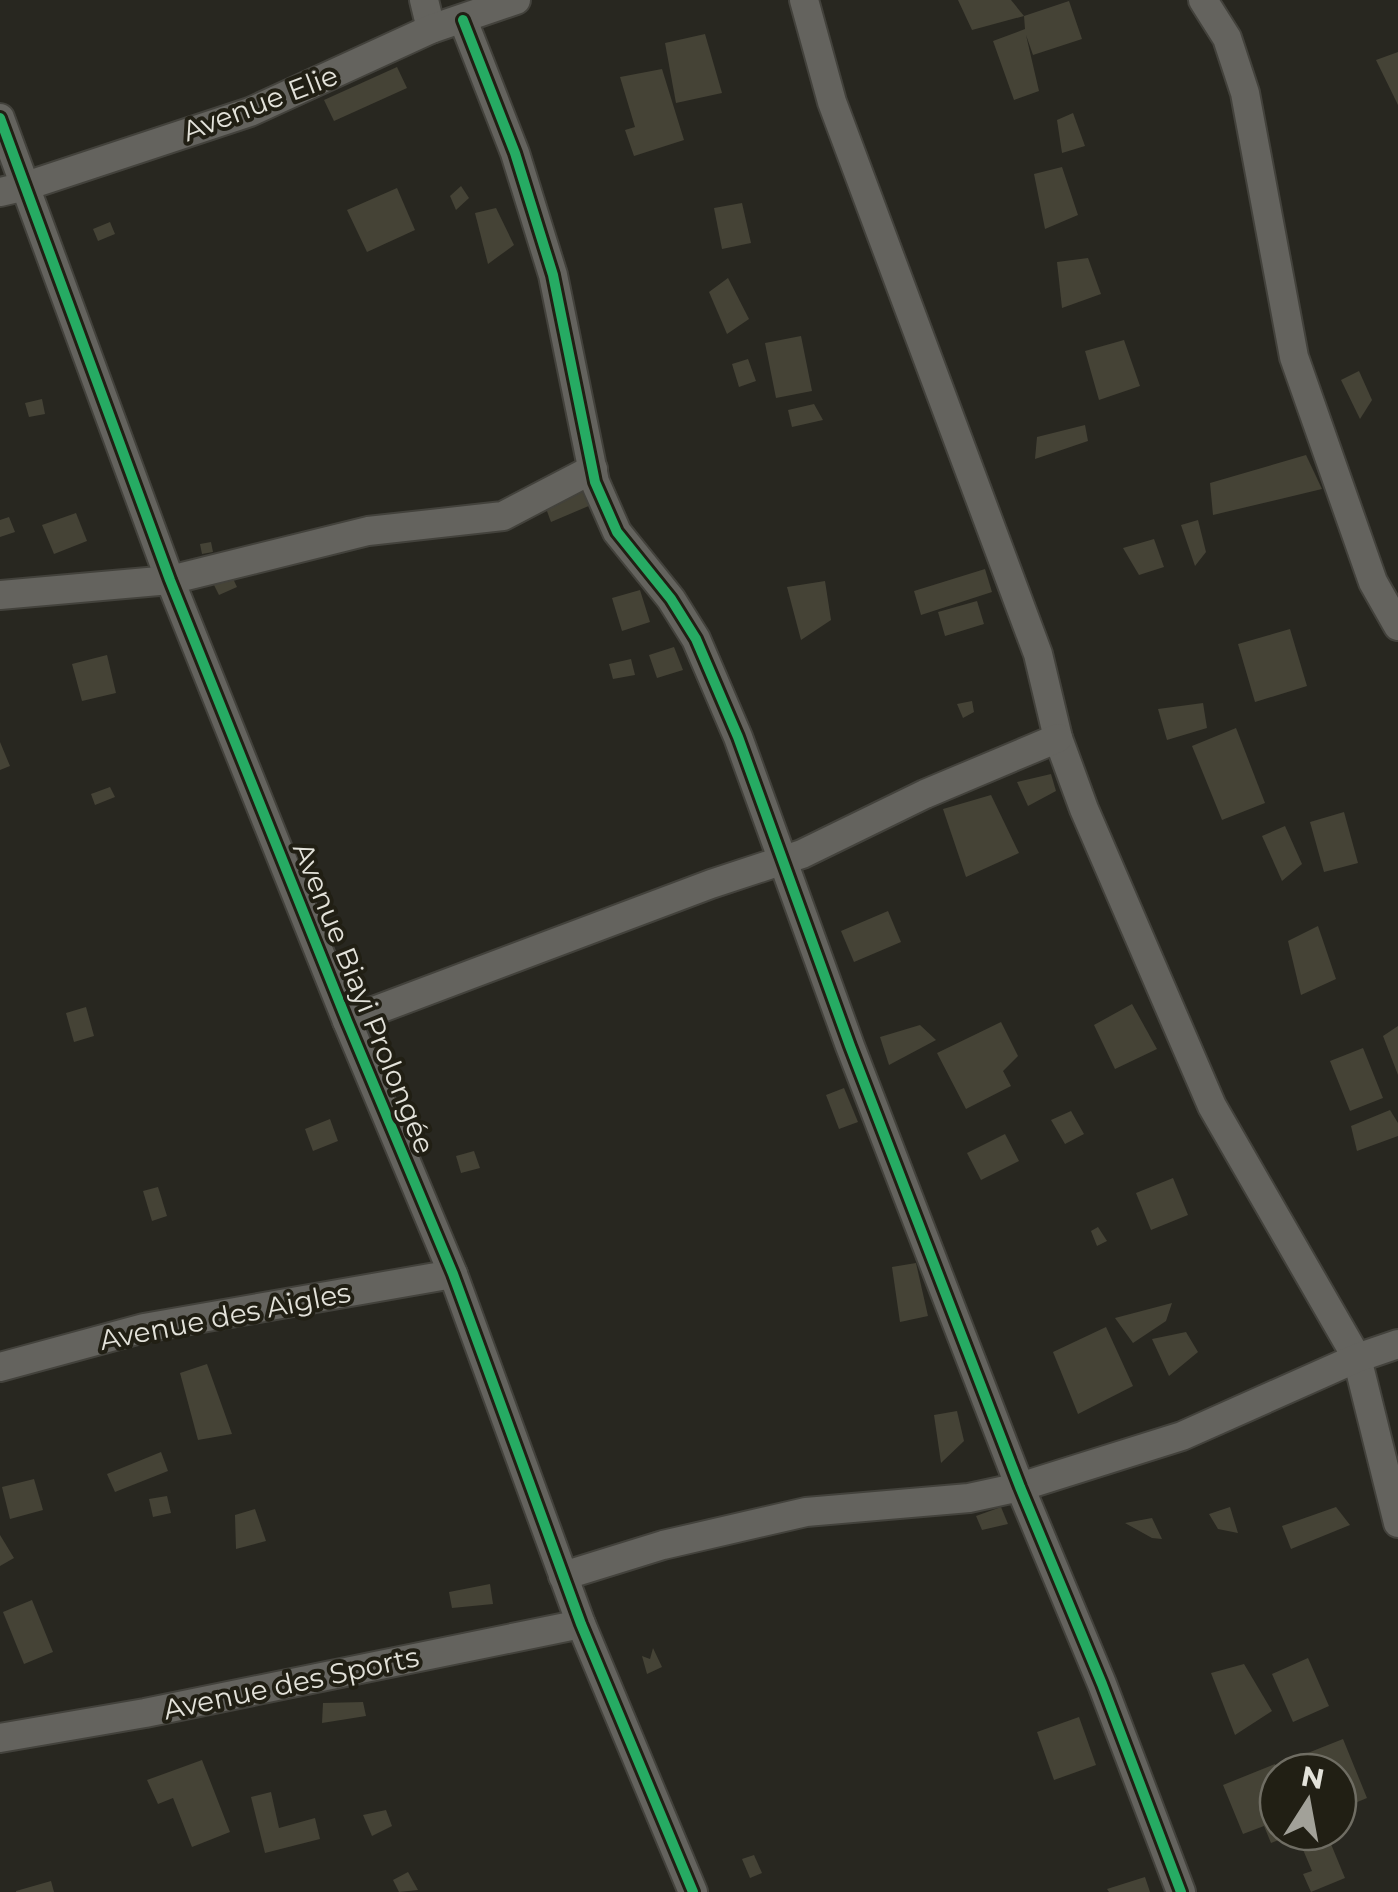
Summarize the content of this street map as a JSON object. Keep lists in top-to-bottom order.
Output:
{
  "streets": {
    "street": [
      "Avenue Elie",
      "Avenue Biayi Prolongée",
      "Avenue des Aigles",
      "Avenue des Sports"
    ]
  },
  "crossings": [
    ["Avenue Elie", "Avenue Biayi Prolongée"],
    ["Avenue Biayi Prolongée", "Avenue des Aigles"],
    ["Avenue Biayi Prolongée", "Avenue des Sports"]
  ],
  "north": "top"
}
